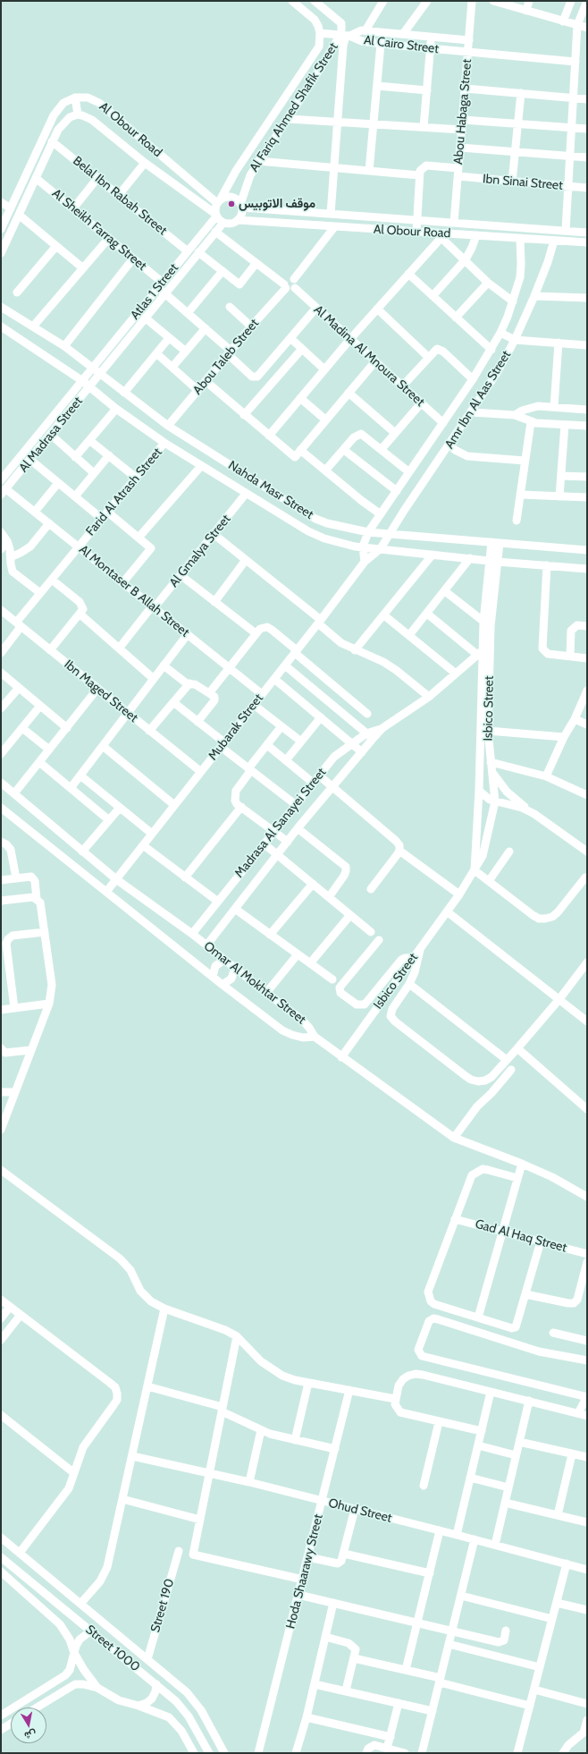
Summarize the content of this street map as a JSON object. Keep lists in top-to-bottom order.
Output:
{
  "streets": {
    "street": [
      "Al Cairo Street",
      "Al Fariq Ahmed Shafik Street",
      "Abou Habaga Street",
      "Al Obour Road",
      "Ibn Sinai Street",
      "Belal Ibn Rabah Street",
      "Al Sheikh Farrag Street",
      "Atlas 1 Street",
      "Al Madina Al Mnoura Street",
      "Abou Taleb Street",
      "Amr Ibn Al Aas Street",
      "Al Madrasa Street",
      "Nahda Masr Street",
      "Farid Al Atrash Street",
      "Al Gmalya Street",
      "Al Montaser B Allah Street",
      "Ibn Maged Street",
      "Isbico Street",
      "Mubarak Street",
      "Madrasa Al Sanayei Street",
      "Omar Al Mokhtar Street",
      "Gad Al Haq Street",
      "Ohud Street",
      "Hoda Shaarawy Street",
      "Street 190",
      "Street 1000"
    ]
  },
  "crossings": [
    ["Al Cairo Street", "Al Fariq Ahmed Shafik Street"],
    ["Al Cairo Street", "Abou Habaga Street"],
    ["Al Fariq Ahmed Shafik Street", "Al Obour Road"],
    ["Al Fariq Ahmed Shafik Street", "Atlas 1 Street"],
    ["Abou Habaga Street", "Al Obour Road"],
    ["Abou Habaga Street", "Ibn Sinai Street"],
    ["Al Obour Road", "Atlas 1 Street"],
    ["Al Obour Road", "Amr Ibn Al Aas Street"],
    ["Belal Ibn Rabah Street", "Atlas 1 Street"],
    ["Al Sheikh Farrag Street", "Atlas 1 Street"],
    ["Al Sheikh Farrag Street", "Al Madina Al Mnoura Street"],
    ["Al Sheikh Farrag Street", "Abou Taleb Street"],
    ["Atlas 1 Street", "Al Madrasa Street"],
    ["Atlas 1 Street", "Nahda Masr Street"],
    ["Al Madina Al Mnoura Street", "Abou Taleb Street"],
    ["Al Madina Al Mnoura Street", "Amr Ibn Al Aas Street"],
    ["Abou Taleb Street", "Nahda Masr Street"],
    ["Amr Ibn Al Aas Street", "Nahda Masr Street"],
    ["Amr Ibn Al Aas Street", "Mubarak Street"],
    ["Al Madrasa Street", "Nahda Masr Street"],
    ["Al Madrasa Street", "Al Montaser B Allah Street"],
    ["Nahda Masr Street", "Farid Al Atrash Street"],
    ["Nahda Masr Street", "Al Gmalya Street"],
    ["Nahda Masr Street", "Isbico Street"],
    ["Nahda Masr Street", "Mubarak Street"],
    ["Farid Al Atrash Street", "Al Montaser B Allah Street"],
    ["Farid Al Atrash Street", "Ibn Maged Street"],
    ["Al Gmalya Street", "Al Montaser B Allah Street"],
    ["Al Montaser B Allah Street", "Mubarak Street"],
    ["Ibn Maged Street", "Mubarak Street"],
    ["Isbico Street", "Madrasa Al Sanayei Street"],
    ["Mubarak Street", "Omar Al Mokhtar Street"],
    ["Madrasa Al Sanayei Street", "Omar Al Mokhtar Street"],
    ["Ohud Street", "Hoda Shaarawy Street"]
  ],
  "places": ["موقف الاتوبيس"],
  "north": "bottom"
}
